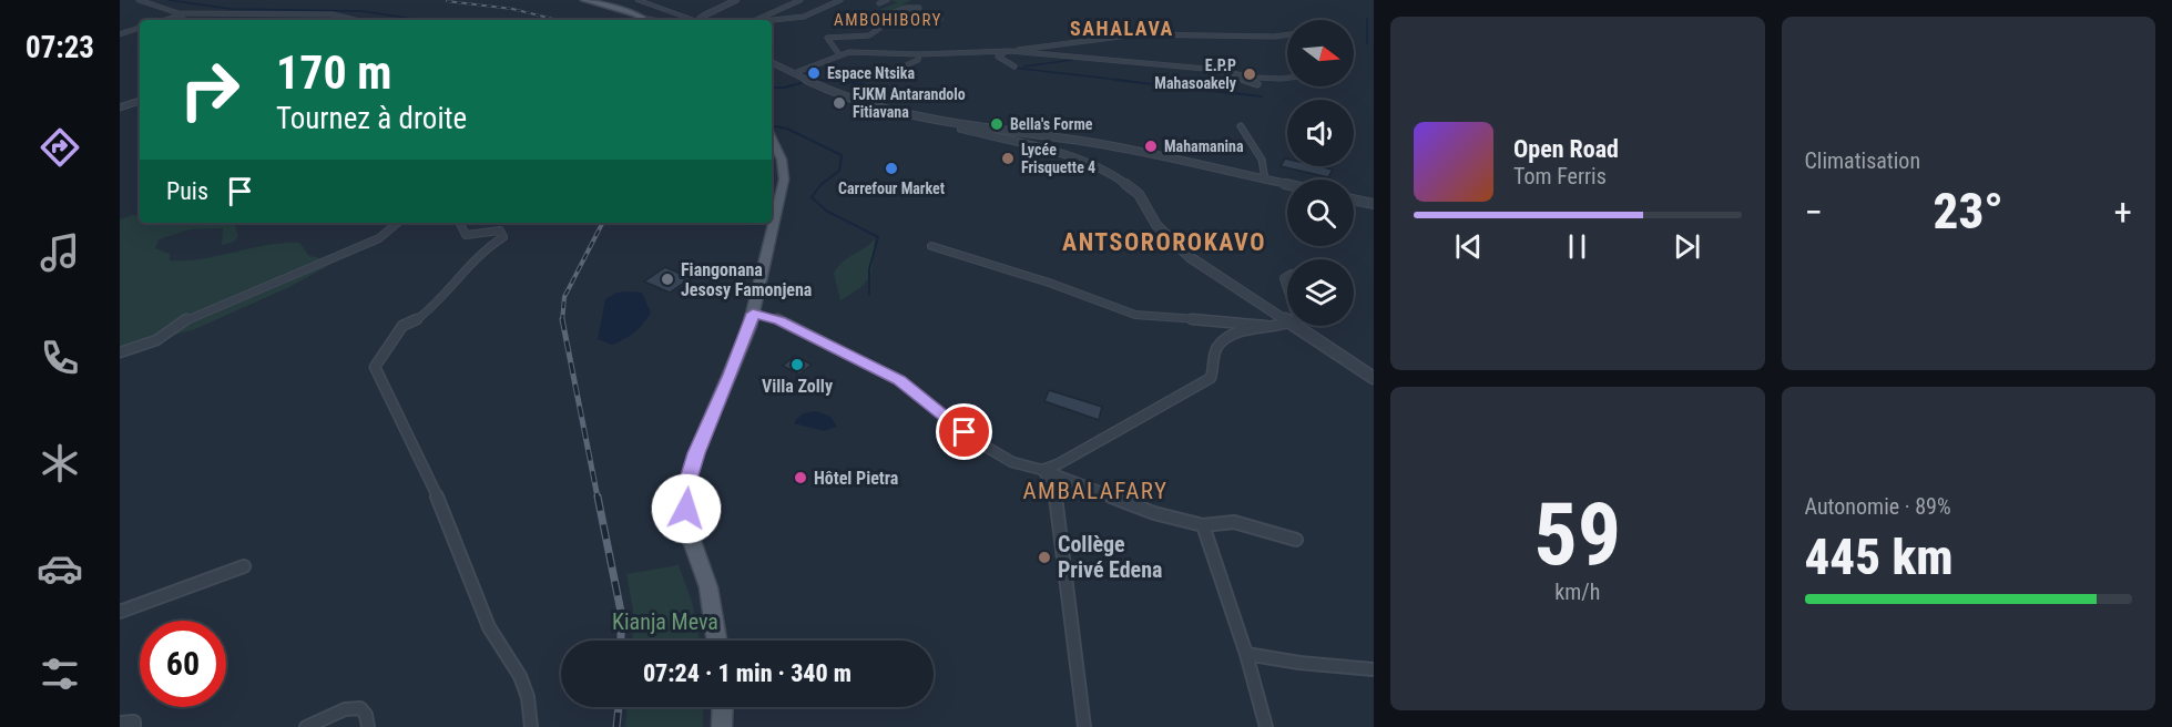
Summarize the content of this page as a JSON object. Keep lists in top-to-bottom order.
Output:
{
  "districts": [
    "AMBOHIBORY",
    "SAHALAVA",
    "ANTSOROROKAVO",
    "AMBALAFARY"
  ],
  "parks": ["Kianja Meva"],
  "places": [
    "Espace Ntsika",
    "E.P.P Mahasoakely",
    "FJKM Antarandolo Fitiavana",
    "Bella's Forme",
    "Mahamanina",
    "Lycée Frisquette 4",
    "Carrefour Market",
    "Fiangonana Jesosy Famonjena",
    "Villa Zolly",
    "Hôtel Pietra",
    "Collège Privé Edena"
  ],
  "north": "right",
  "page": {
    "tabs": "07:23",
    "tile": [
      "Climatisation",
      ["59", "km/h"],
      ["Autonomie · 89%", "445 km"]
    ],
    "turn": ["170 m", "Tournez à droite"],
    "song": ["Open Road", "Tom Ferris"],
    "then": "Puis",
    "heat": ["−", "23°", "+"],
    "limit": "60",
    "trip": "07:24 · 1 min · 340 m"
  }
}
